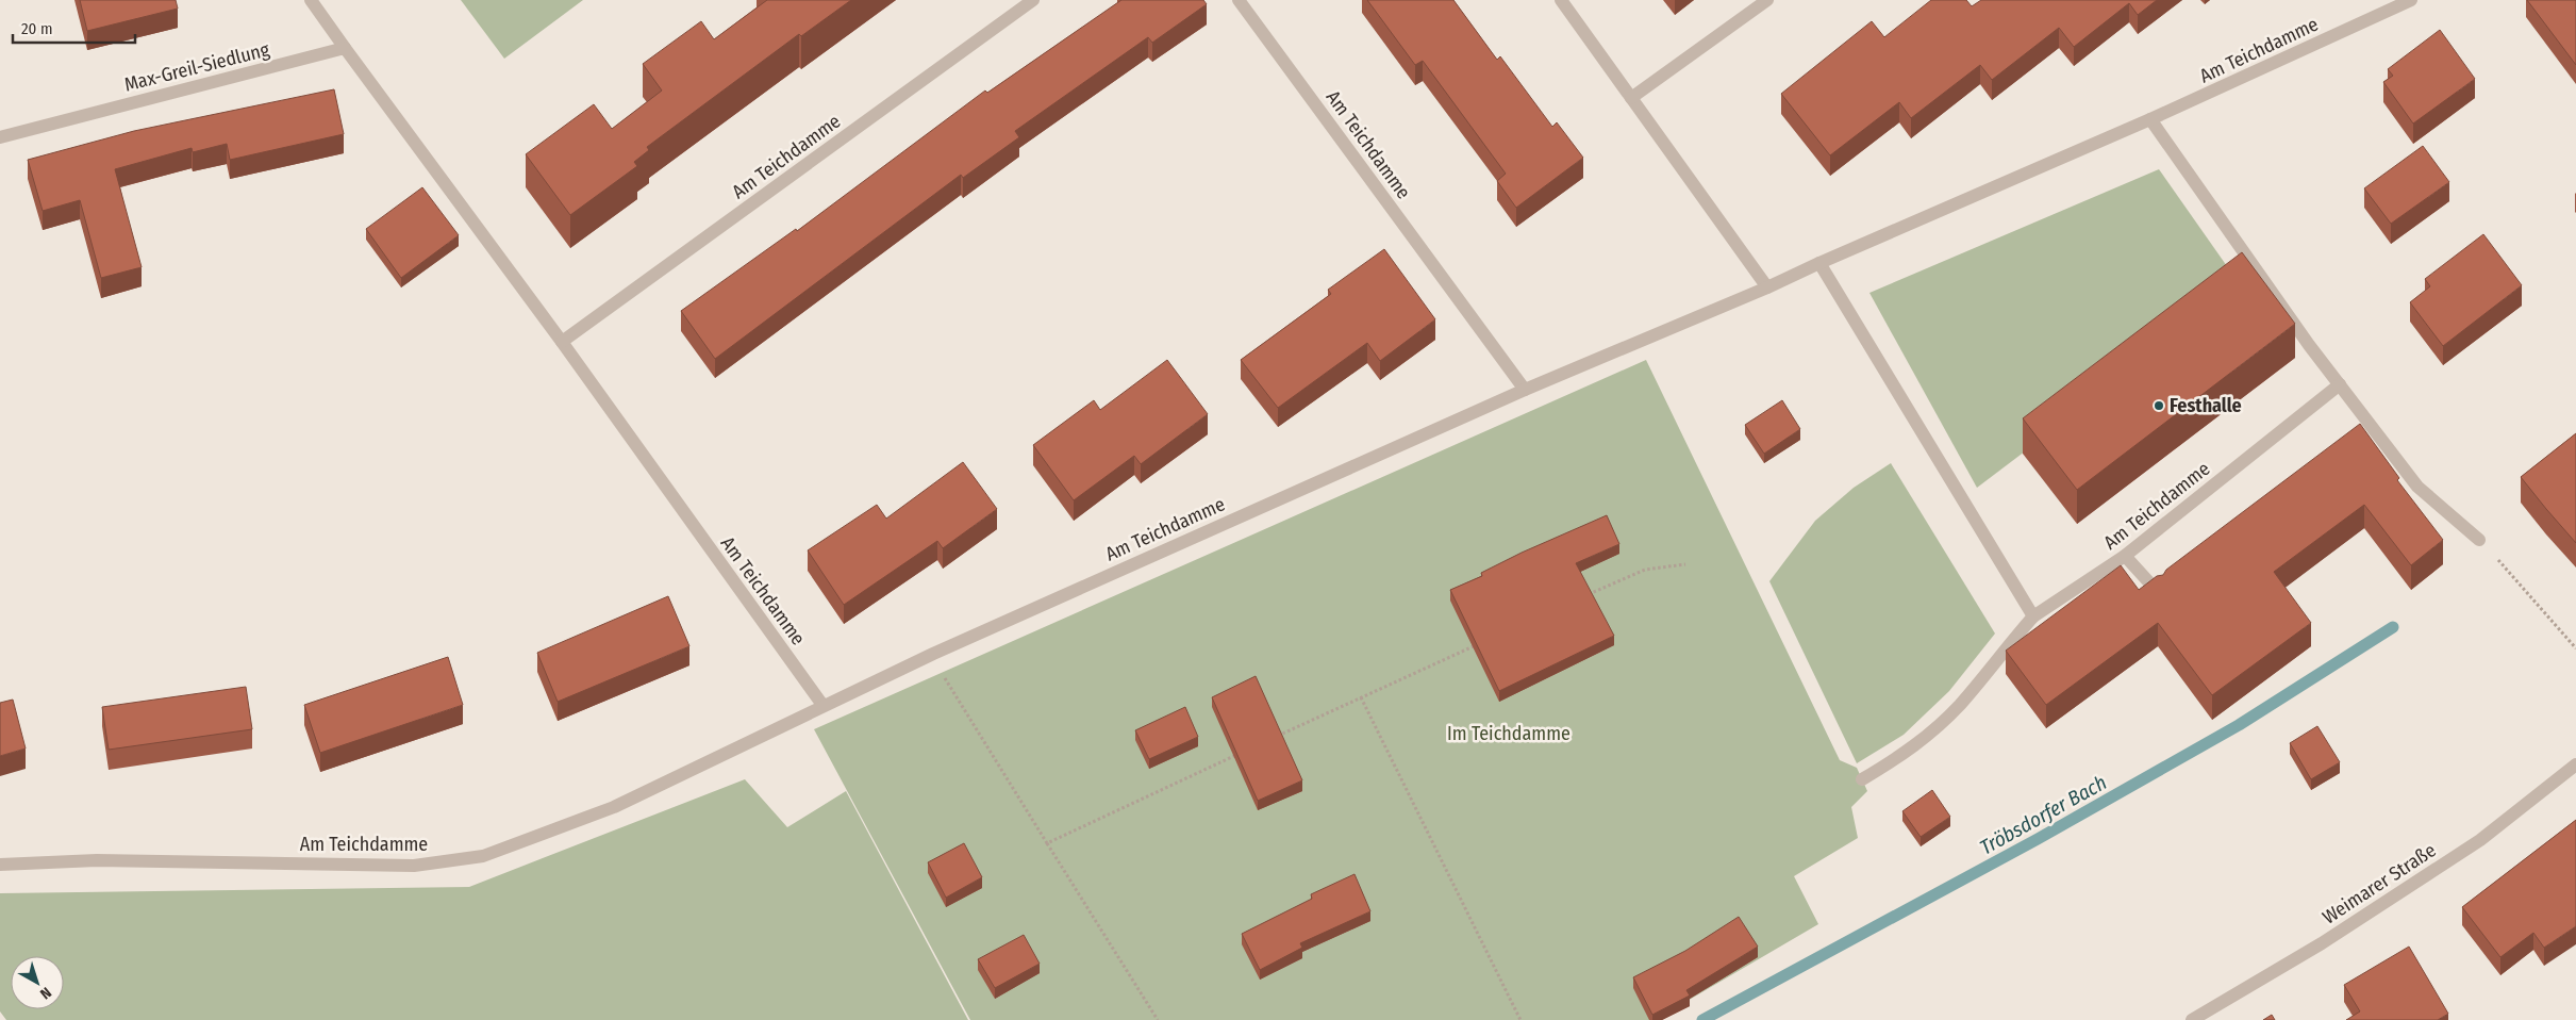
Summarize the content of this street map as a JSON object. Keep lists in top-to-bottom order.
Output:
{
  "streets": {
    "street": ["Am Teichdamme", "Max-Greil-Siedlung", "Weimarer Straße"]
  },
  "crossings": [
    ["Am Teichdamme", "Max-Greil-Siedlung"]
  ],
  "water": ["Tröbsdorfer Bach"],
  "parks": ["Im Teichdamme"],
  "places": ["Festhalle"],
  "scale_bar": "20 m",
  "north": "bottom right"
}
